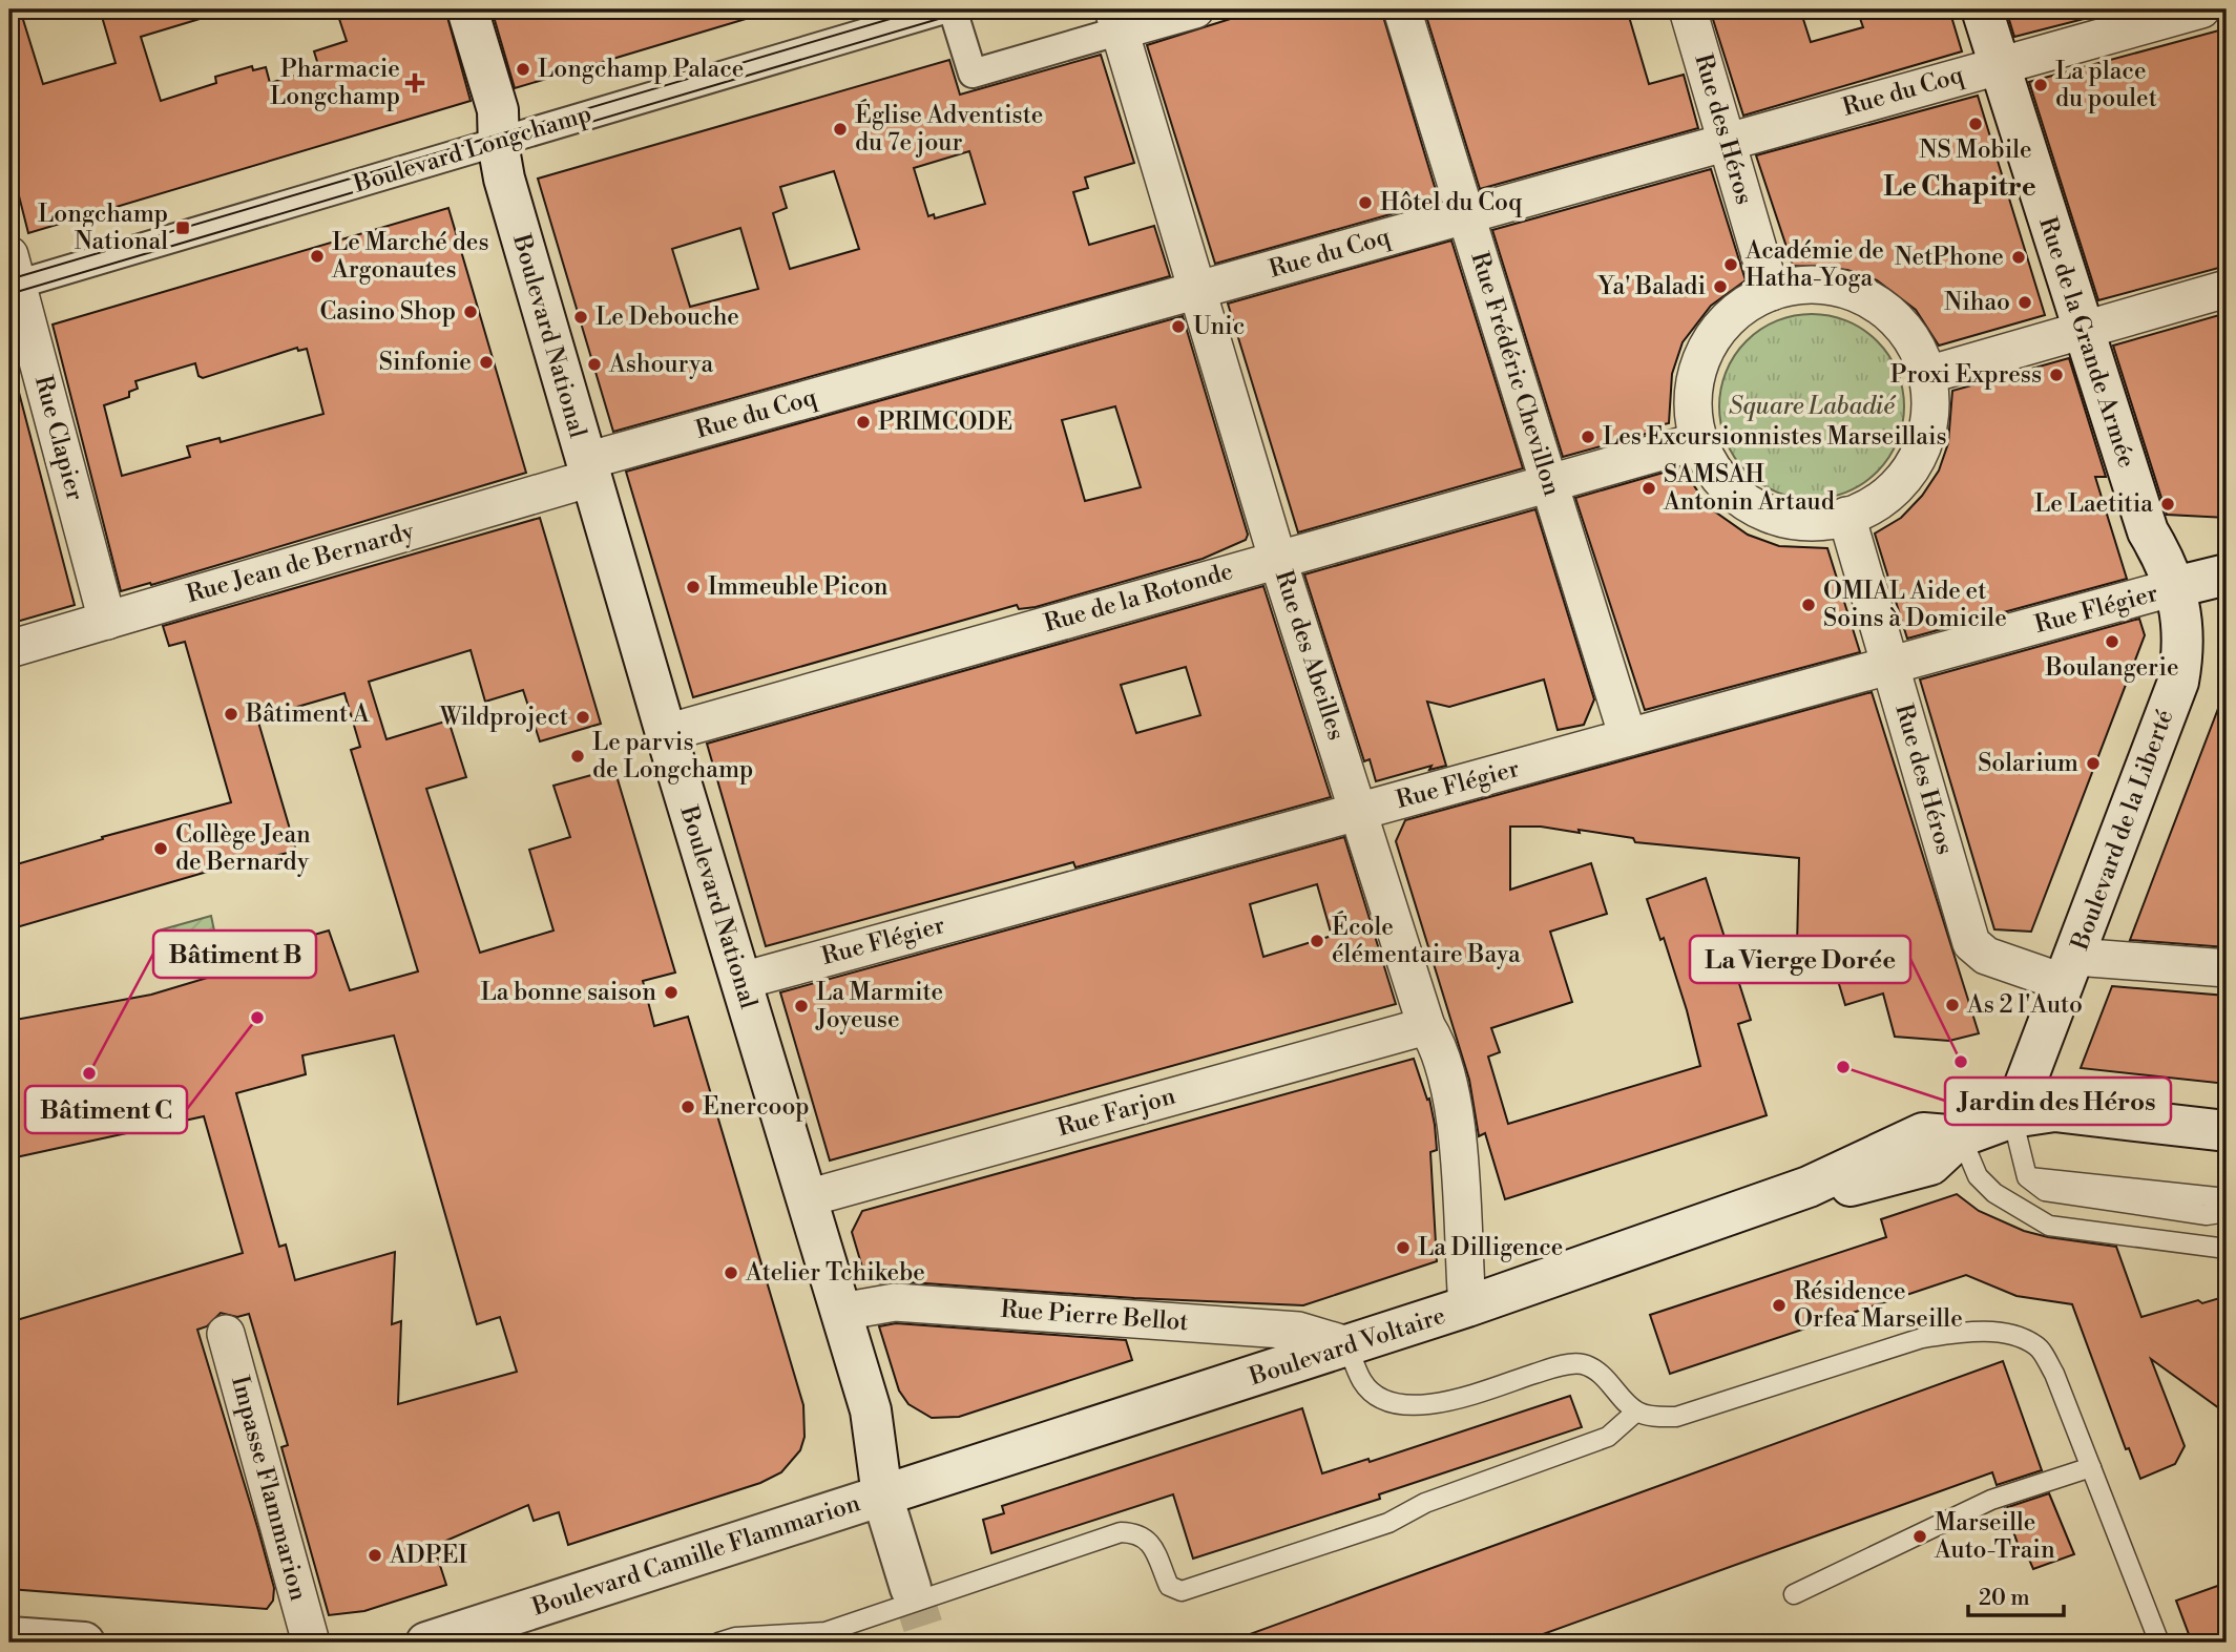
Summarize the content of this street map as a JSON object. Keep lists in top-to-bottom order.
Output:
{
  "streets": {
    "main road": [
      "Boulevard National",
      "Rue de la Grande Armée",
      "Boulevard de la Liberté",
      "Boulevard Voltaire",
      "Boulevard Camille Flammarion"
    ],
    "street": [
      "Rue du Coq",
      "Rue des Héros",
      "Boulevard Longchamp",
      "Rue Frédéric Chevillon",
      "Rue Clapier",
      "Rue Jean de Bernardy",
      "Rue de la Rotonde",
      "Rue Flégier",
      "Rue des Abeilles",
      "Rue Farjon",
      "Rue Pierre Bellot",
      "Impasse Flammarion"
    ]
  },
  "crossings": [
    ["Rue du Coq", "Rue des Héros"],
    ["Rue du Coq", "Boulevard National"],
    ["Rue du Coq", "Rue de la Grande Armée"],
    ["Rue du Coq", "Rue Frédéric Chevillon"],
    ["Rue du Coq", "Rue Jean de Bernardy"],
    ["Rue du Coq", "Rue des Abeilles"],
    ["Rue des Héros", "Rue de la Rotonde"],
    ["Rue des Héros", "Rue Flégier"],
    ["Rue des Héros", "Boulevard de la Liberté"],
    ["Boulevard Longchamp", "Boulevard National"],
    ["Boulevard Longchamp", "Rue Clapier"],
    ["Boulevard National", "Rue Jean de Bernardy"],
    ["Boulevard National", "Rue de la Rotonde"],
    ["Boulevard National", "Rue Flégier"],
    ["Boulevard National", "Rue Farjon"],
    ["Boulevard National", "Rue Pierre Bellot"],
    ["Boulevard National", "Boulevard Voltaire"],
    ["Boulevard National", "Boulevard Camille Flammarion"],
    ["Rue de la Grande Armée", "Rue Flégier"],
    ["Rue de la Grande Armée", "Boulevard de la Liberté"],
    ["Rue Frédéric Chevillon", "Rue de la Rotonde"],
    ["Rue Frédéric Chevillon", "Rue Flégier"],
    ["Rue Clapier", "Rue Jean de Bernardy"],
    ["Rue de la Rotonde", "Rue des Abeilles"],
    ["Rue Flégier", "Rue des Abeilles"],
    ["Rue Flégier", "Boulevard de la Liberté"],
    ["Rue des Abeilles", "Rue Farjon"],
    ["Rue des Abeilles", "Boulevard Voltaire"],
    ["Boulevard de la Liberté", "Boulevard Voltaire"],
    ["Rue Pierre Bellot", "Boulevard Voltaire"],
    ["Boulevard Voltaire", "Boulevard Camille Flammarion"]
  ],
  "districts": ["Le Chapitre"],
  "parks": ["Square Labadié"],
  "places": {
    "other": [
      "Longchamp Palace",
      "La place du poulet",
      "NS Mobile",
      "Église Adventiste du 7e jour",
      "Hôtel du Coq",
      "Le Marché des Argonautes",
      "NetPhone",
      "Académie de Hatha-Yoga",
      "Ya' Baladi",
      "Nihao",
      "Casino Shop",
      "Le Debouche",
      "Unic",
      "Sinfonie",
      "Ashourya",
      "Proxi Express",
      "PRIMCODE",
      "Les Excursionnistes Marseillais",
      "SAMSAH Antonin Artaud",
      "Le Laetitia",
      "Immeuble Picon",
      "OMIAL Aide et Soins à Domicile",
      "Boulangerie",
      "Bâtiment A",
      "Wildproject",
      "Le parvis de Longchamp",
      "Solarium",
      "Collège Jean de Bernardy",
      "École élémentaire Baya",
      "La bonne saison",
      "As 2 l'Auto",
      "La Marmite Joyeuse",
      "Bâtiment C",
      "La Vierge Dorée",
      "Jardin des Héros",
      "Bâtiment B",
      "Enercoop",
      "La Dilligence",
      "Atelier Tchikebe",
      "Résidence Orfea Marseille",
      "Marseille Auto-Train",
      "ADPEI"
    ],
    "health": ["Pharmacie Longchamp"],
    "transit": ["Longchamp National"]
  },
  "scale_bar": "20 m"
}
